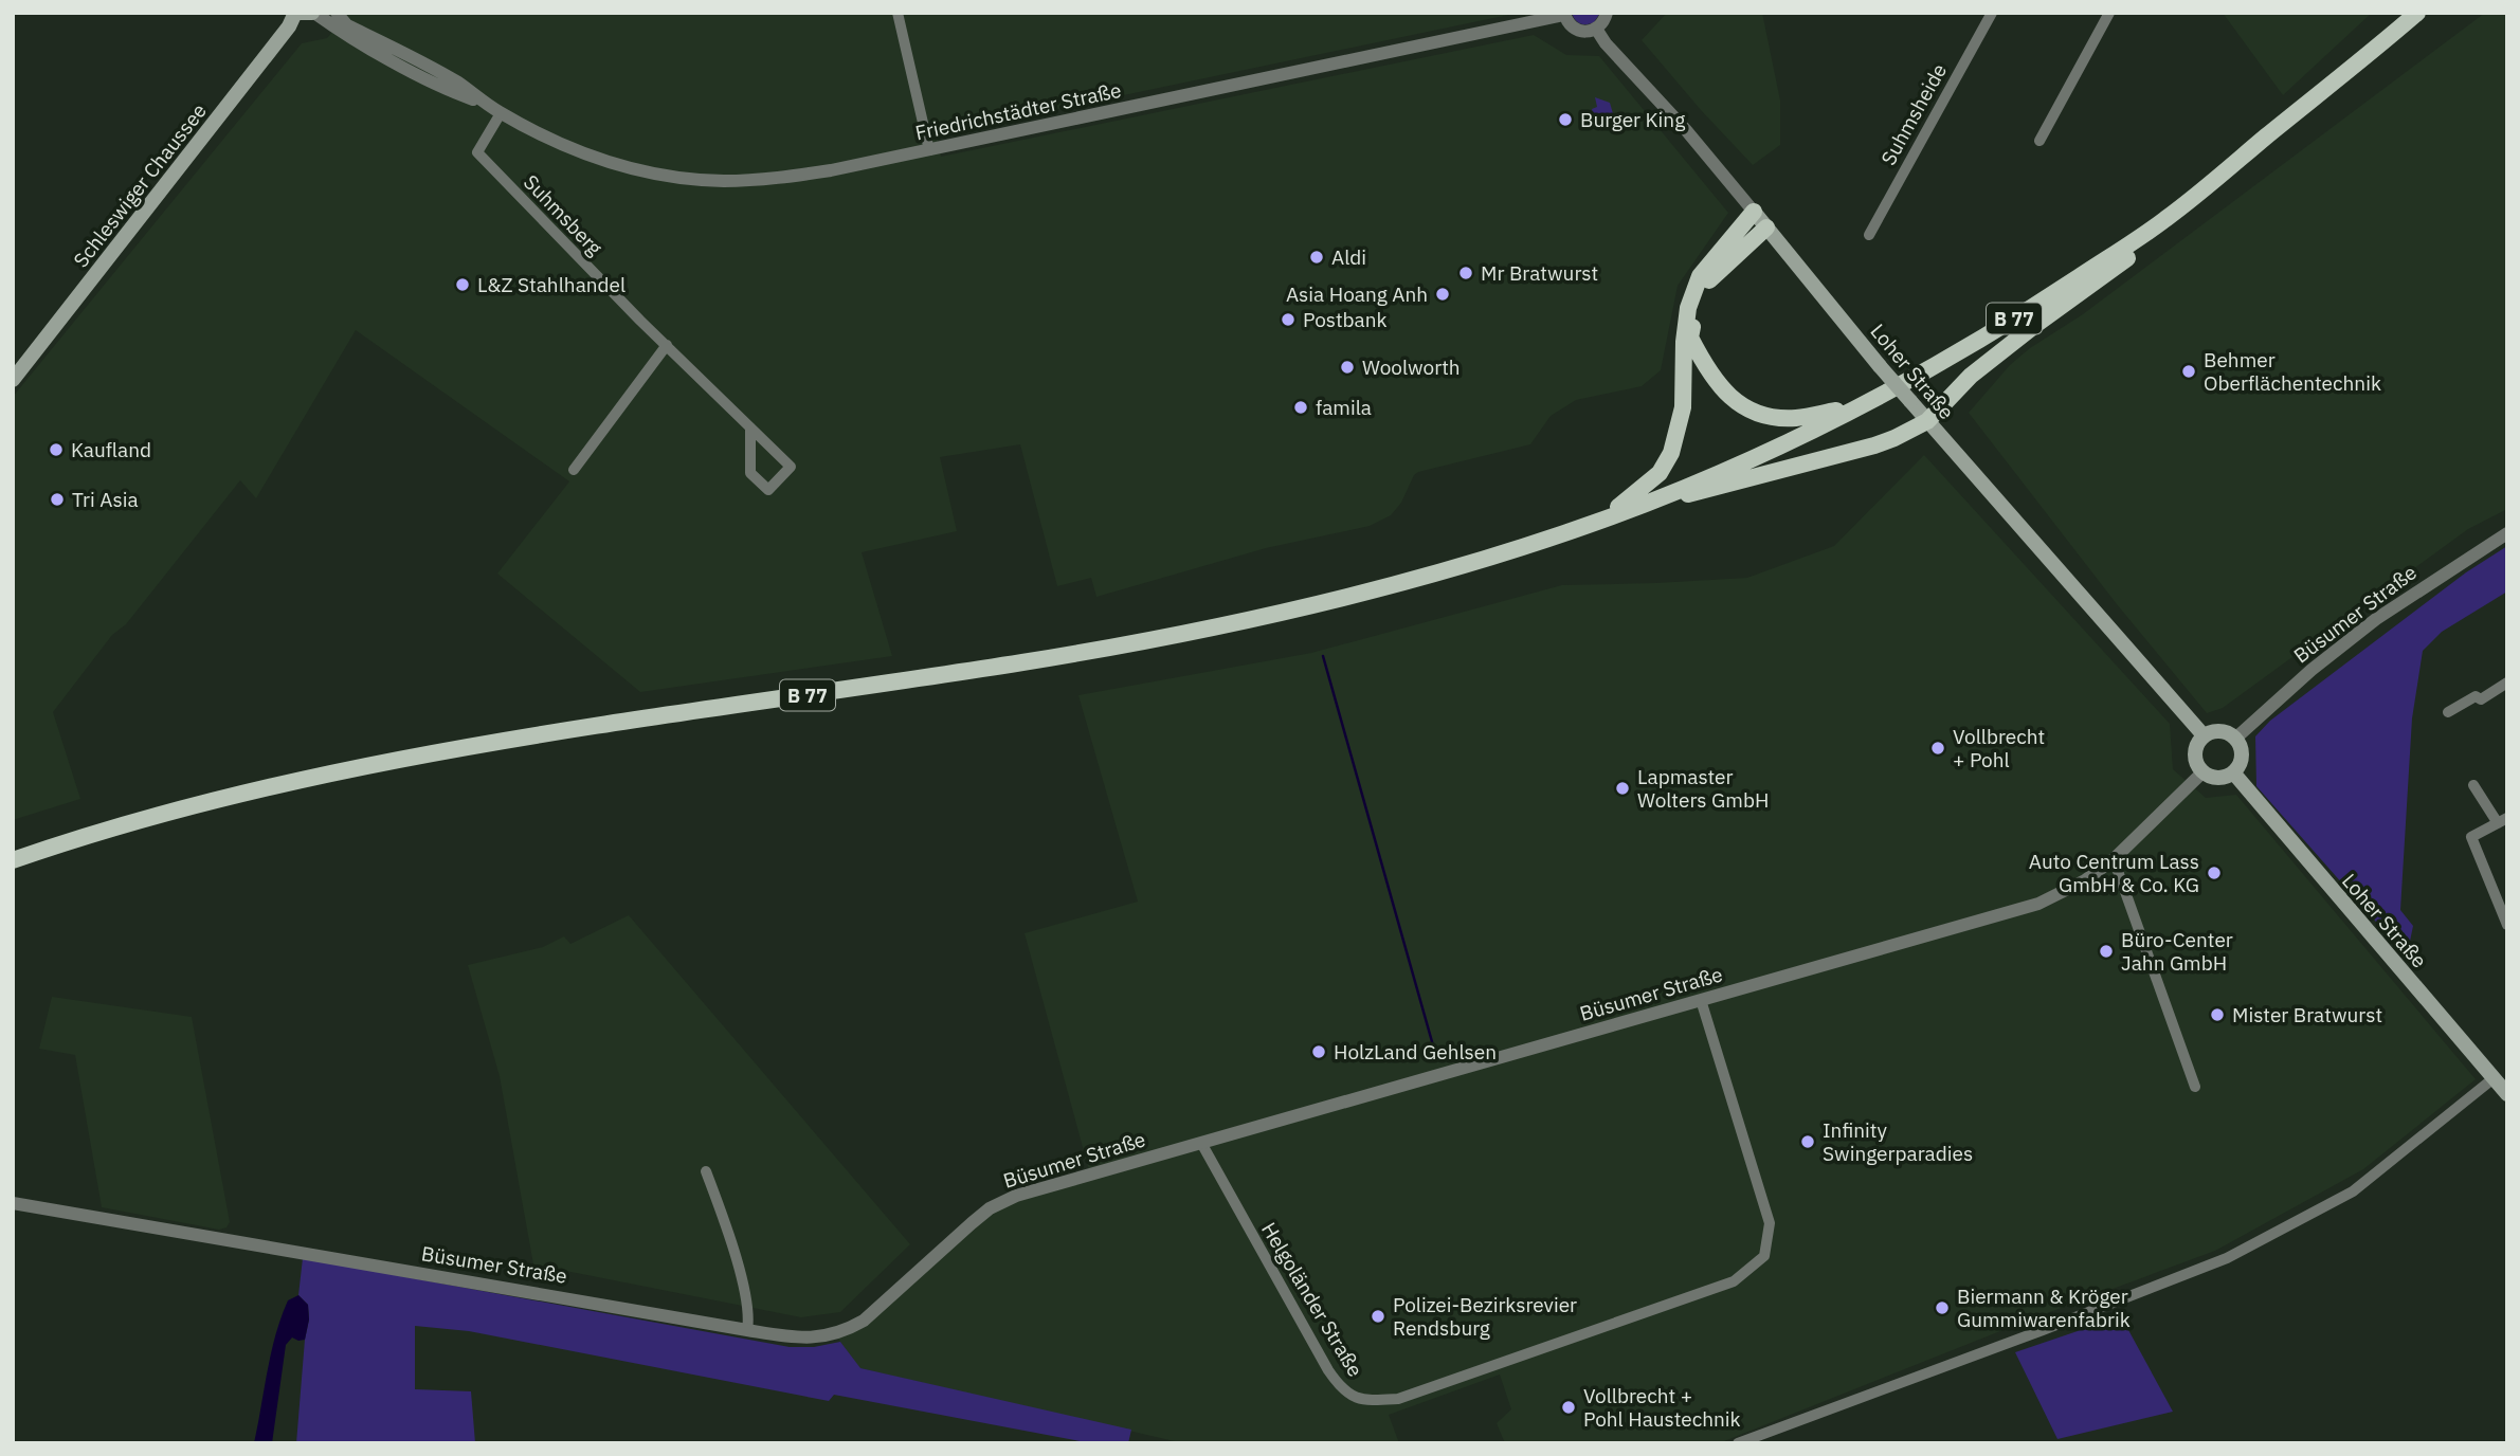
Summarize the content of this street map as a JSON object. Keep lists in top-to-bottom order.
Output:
{
  "streets": {
    "main road": ["Schleswiger Chaussee", "B 77", "Loher Straße"],
    "street": [
      "Friedrichstädter Straße",
      "Suhmsheide",
      "Suhmsberg",
      "Büsumer Straße",
      "Helgoländer Straße"
    ]
  },
  "crossings": [
    ["Friedrichstädter Straße", "Suhmsberg"],
    ["Loher Straße", "Büsumer Straße"],
    ["Büsumer Straße", "Helgoländer Straße"]
  ],
  "places": [
    "Burger King",
    "Aldi",
    "Mr Bratwurst",
    "L&Z Stahlhandel",
    "Asia Hoang Anh",
    "Postbank",
    "Woolworth",
    "Behmer Oberflächentechnik",
    "famila",
    "Kaufland",
    "Tri Asia",
    "Vollbrecht + Pohl",
    "Lapmaster Wolters GmbH",
    "Auto Centrum Lass GmbH & Co. KG",
    "Büro-Center Jahn GmbH",
    "Mister Bratwurst",
    "HolzLand Gehlsen",
    "Infinity Swingerparadies",
    "Biermann & Kröger Gummiwarenfabrik",
    "Polizei-Bezirksrevier Rendsburg",
    "Vollbrecht + Pohl Haustechnik"
  ]
}
